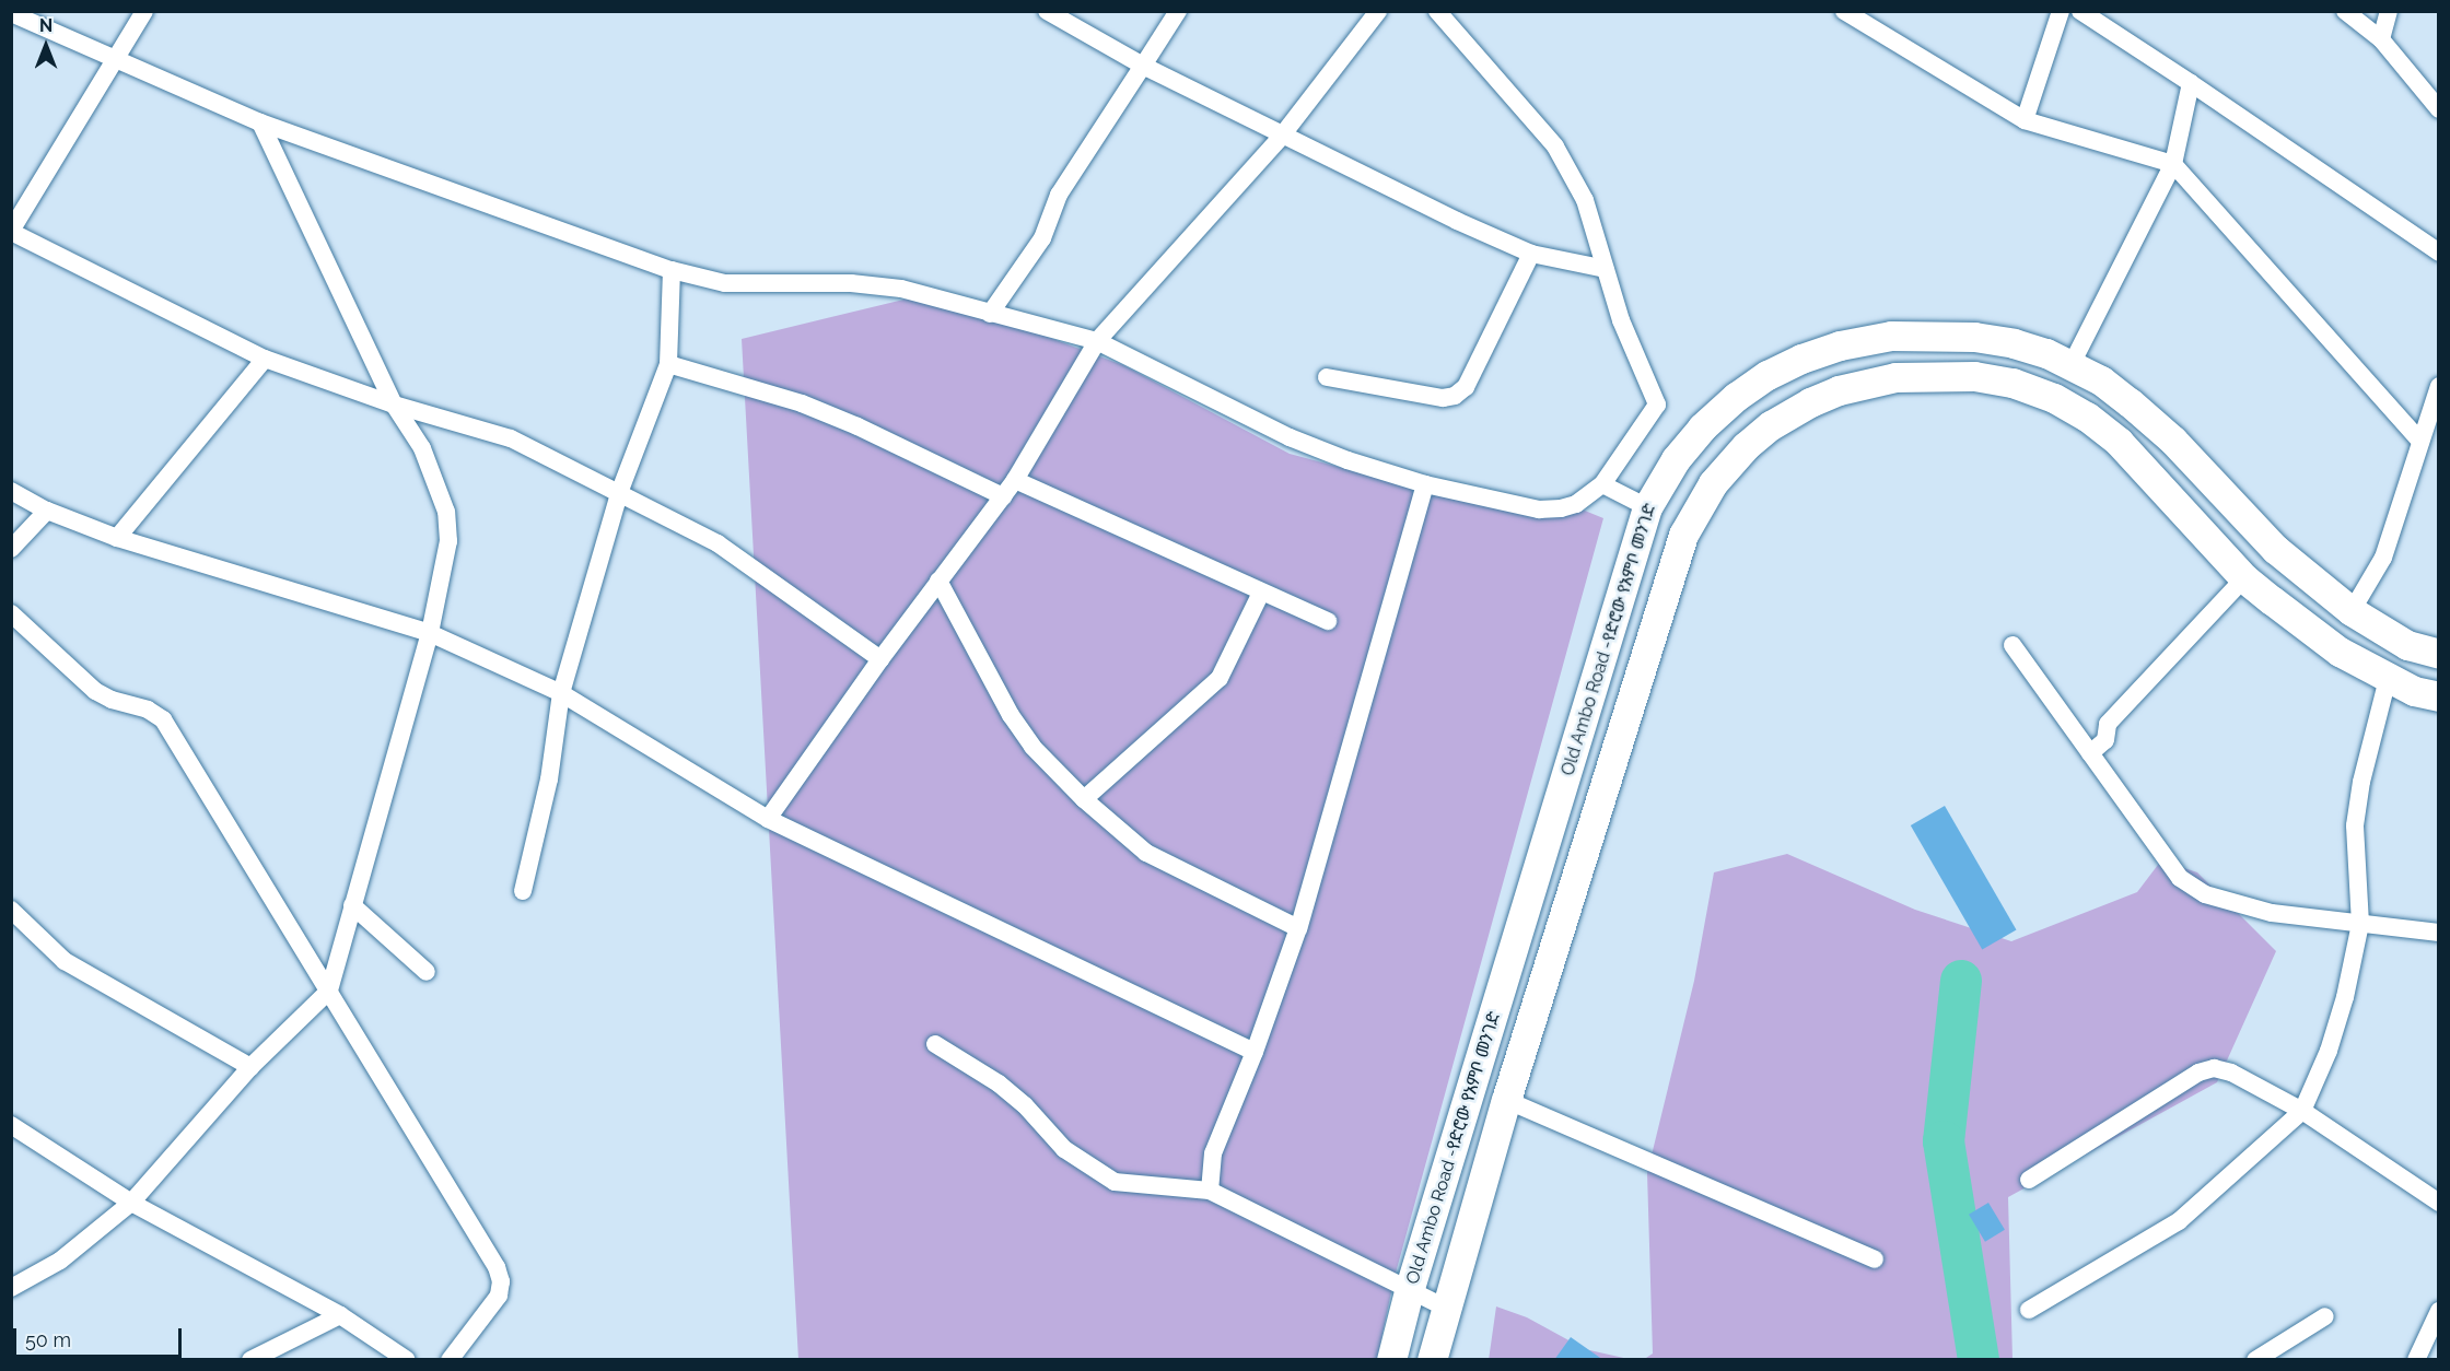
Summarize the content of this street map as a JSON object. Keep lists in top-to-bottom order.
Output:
{
  "streets": {
    "main road": ["Old Ambo Road -የድሮው የአምቦ መንገድ"]
  },
  "scale_bar": "50 m",
  "north": "top"
}
